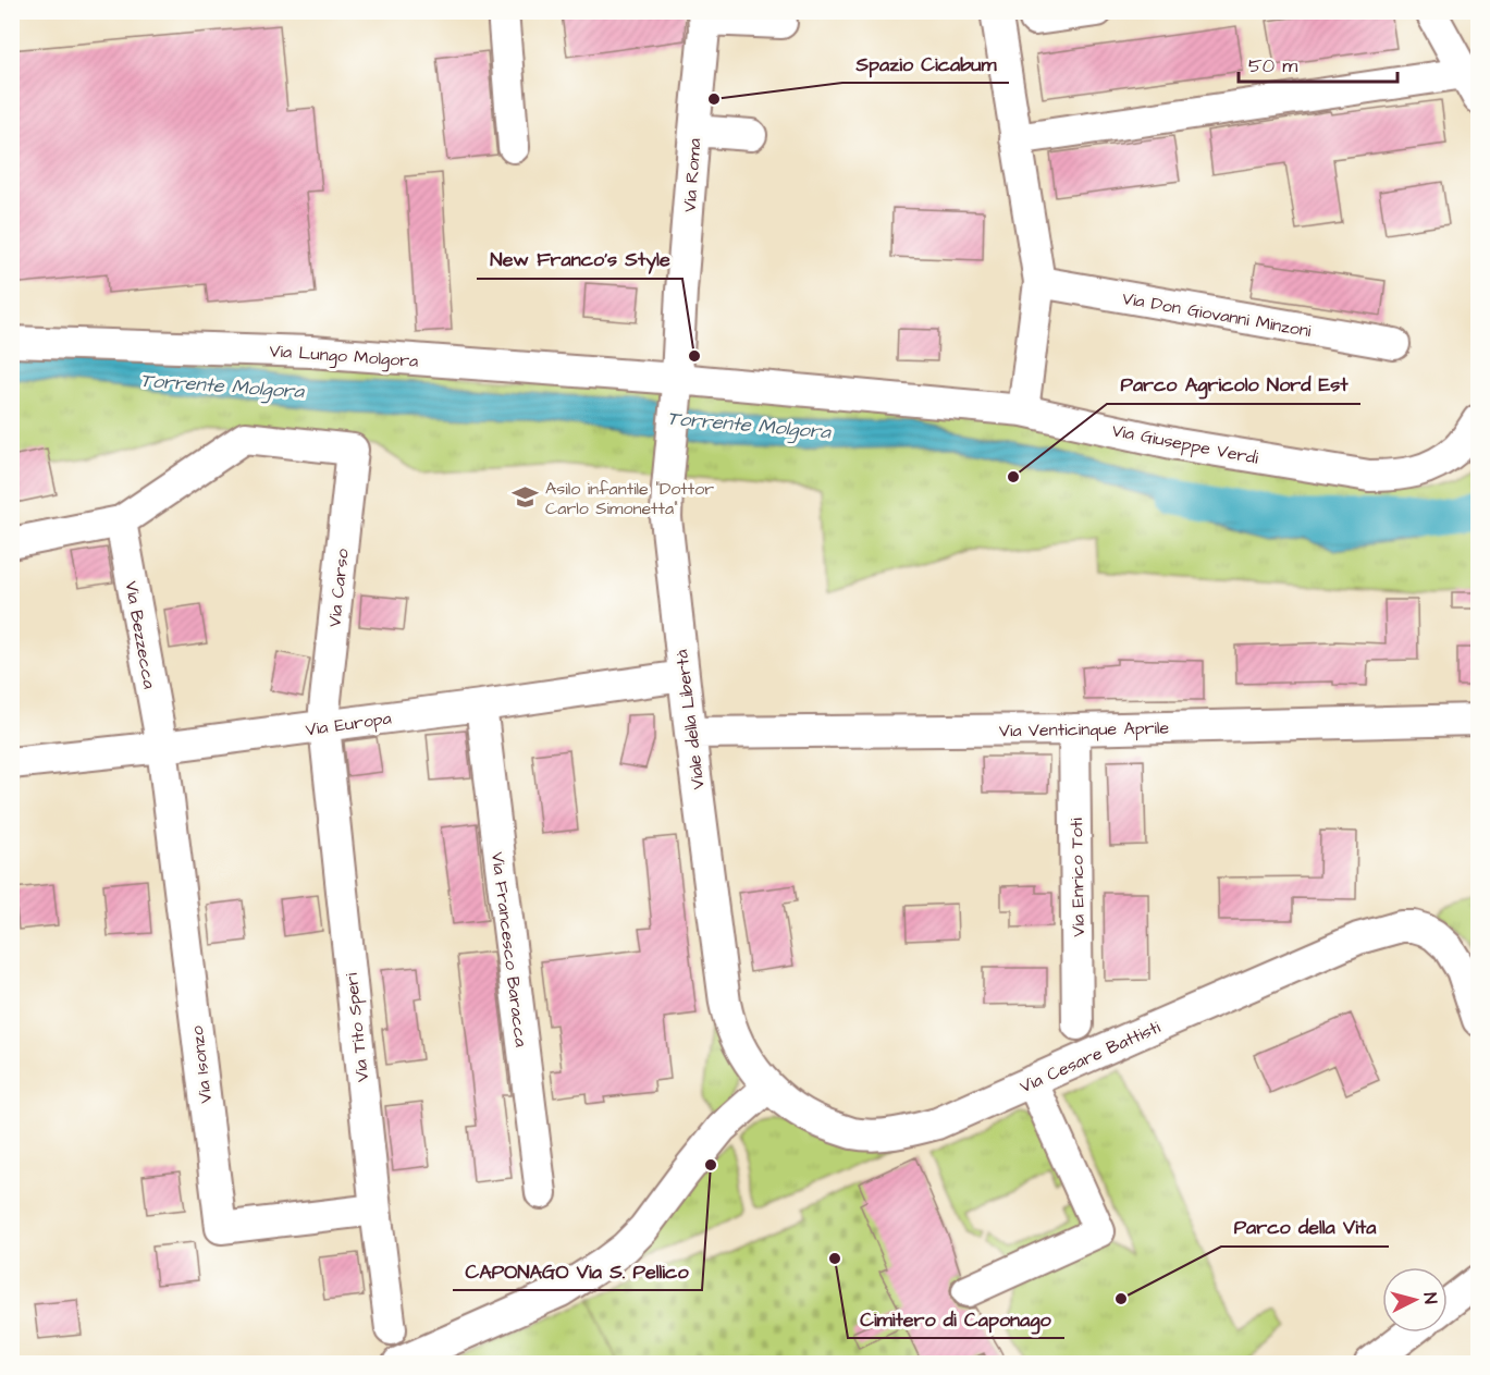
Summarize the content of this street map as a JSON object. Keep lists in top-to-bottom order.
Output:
{
  "streets": {
    "street": [
      "Via Roma",
      "Via Don Giovanni Minzoni",
      "Via Lungo Molgora",
      "Via Giuseppe Verdi",
      "Via Carso",
      "Via Bezzecca",
      "Viale della Libertà",
      "Via Europa",
      "Via Venticinque Aprile",
      "Via Enrico Toti",
      "Via Francesco Baracca",
      "Via Tito Speri",
      "Via Cesare Battisti",
      "Via Isonzo"
    ]
  },
  "crossings": [
    ["Via Roma", "Via Lungo Molgora"],
    ["Via Roma", "Via Giuseppe Verdi"],
    ["Via Roma", "Viale della Libertà"],
    ["Via Lungo Molgora", "Via Giuseppe Verdi"],
    ["Via Carso", "Via Bezzecca"],
    ["Via Carso", "Via Europa"],
    ["Via Carso", "Via Tito Speri"],
    ["Via Bezzecca", "Via Europa"],
    ["Via Bezzecca", "Via Isonzo"],
    ["Viale della Libertà", "Via Europa"],
    ["Viale della Libertà", "Via Venticinque Aprile"],
    ["Viale della Libertà", "Via Cesare Battisti"],
    ["Via Europa", "Via Francesco Baracca"],
    ["Via Europa", "Via Tito Speri"],
    ["Via Europa", "Via Isonzo"],
    ["Via Venticinque Aprile", "Via Enrico Toti"],
    ["Via Tito Speri", "Via Isonzo"]
  ],
  "water": ["Torrente Molgora"],
  "places": {
    "other": [
      "Spazio Cicabum",
      "New Franco's Style",
      "Parco Agricolo Nord Est",
      "CAPONAGO Via S. Pellico",
      "Cimitero di Caponago",
      "Parco della Vita"
    ],
    "school or university": ["Asilo infantile \"Dottor Carlo Simonetta\""]
  },
  "scale_bar": "50 m",
  "north": "right"
}
